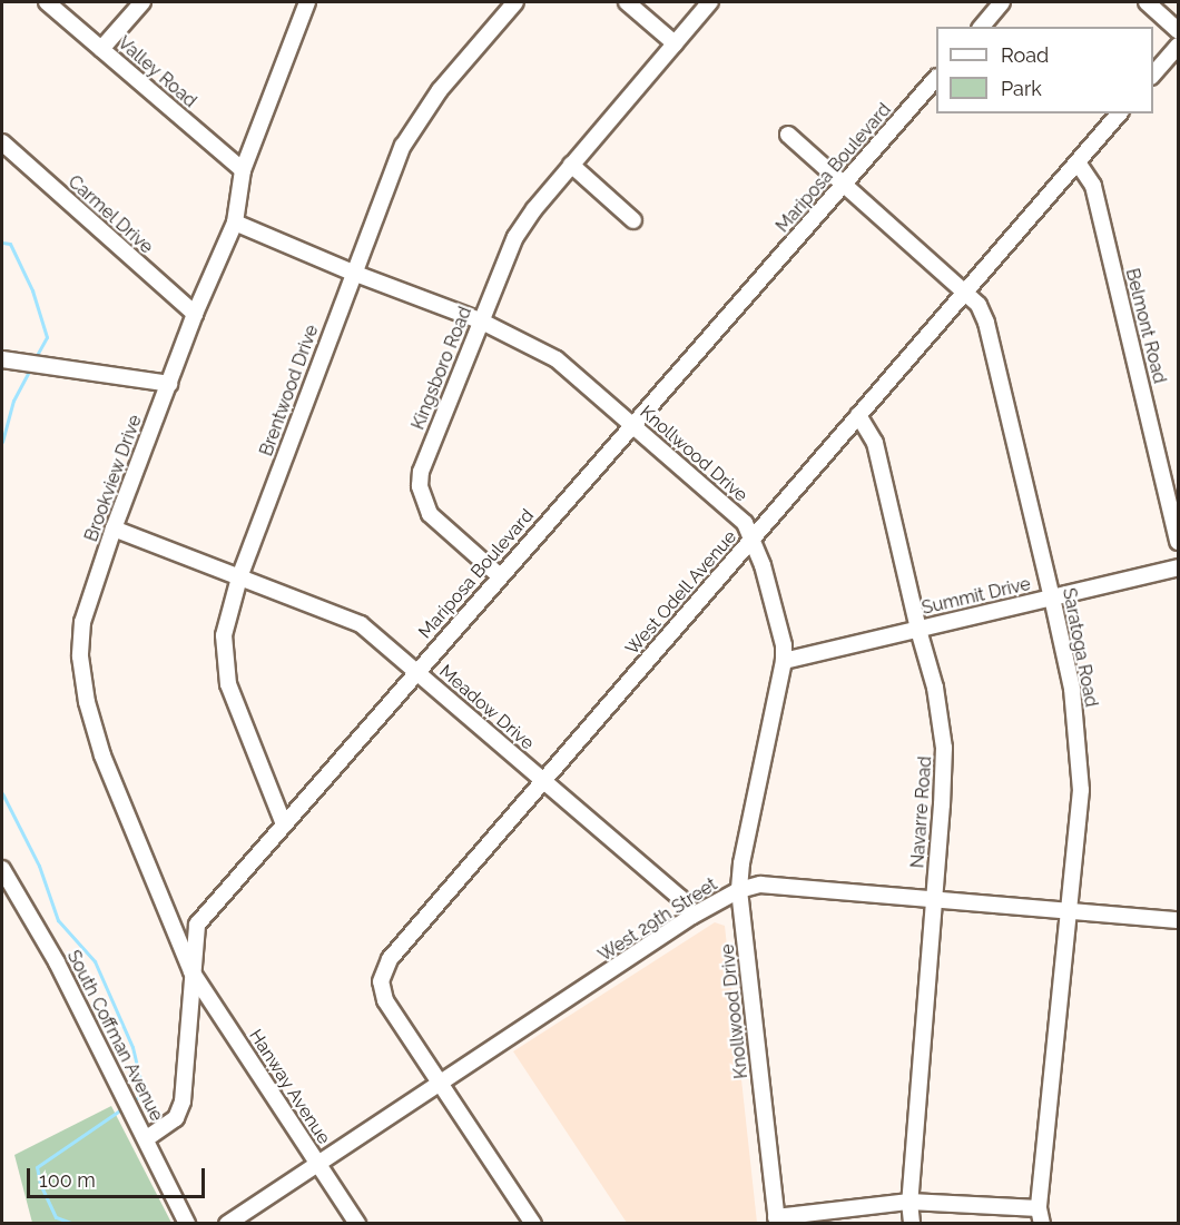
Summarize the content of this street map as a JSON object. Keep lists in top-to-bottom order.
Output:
{
  "streets": {
    "street": [
      "Valley Road",
      "Mariposa Boulevard",
      "Carmel Drive",
      "Belmont Road",
      "Kingsboro Road",
      "Brentwood Drive",
      "Knollwood Drive",
      "Brookview Drive",
      "West Odell Avenue",
      "Summit Drive",
      "Saratoga Road",
      "Meadow Drive",
      "Navarre Road",
      "West 29th Street",
      "South Coffman Avenue",
      "Hanway Avenue"
    ]
  },
  "crossings": [
    ["Valley Road", "Brookview Drive"],
    ["Mariposa Boulevard", "Kingsboro Road"],
    ["Mariposa Boulevard", "Brentwood Drive"],
    ["Mariposa Boulevard", "Knollwood Drive"],
    ["Mariposa Boulevard", "Brookview Drive"],
    ["Mariposa Boulevard", "Saratoga Road"],
    ["Mariposa Boulevard", "Meadow Drive"],
    ["Mariposa Boulevard", "South Coffman Avenue"],
    ["Mariposa Boulevard", "Hanway Avenue"],
    ["Carmel Drive", "Brookview Drive"],
    ["Belmont Road", "West Odell Avenue"],
    ["Kingsboro Road", "Knollwood Drive"],
    ["Brentwood Drive", "Knollwood Drive"],
    ["Brentwood Drive", "Meadow Drive"],
    ["Knollwood Drive", "Brookview Drive"],
    ["Knollwood Drive", "West Odell Avenue"],
    ["Knollwood Drive", "Summit Drive"],
    ["Knollwood Drive", "West 29th Street"],
    ["Brookview Drive", "Meadow Drive"],
    ["Brookview Drive", "Hanway Avenue"],
    ["West Odell Avenue", "Saratoga Road"],
    ["West Odell Avenue", "Meadow Drive"],
    ["West Odell Avenue", "Navarre Road"],
    ["West Odell Avenue", "West 29th Street"],
    ["Summit Drive", "Saratoga Road"],
    ["Summit Drive", "Navarre Road"],
    ["Saratoga Road", "West 29th Street"],
    ["Meadow Drive", "West 29th Street"],
    ["Navarre Road", "West 29th Street"],
    ["West 29th Street", "Hanway Avenue"]
  ],
  "legend": ["Road", "Park"],
  "scale_bar": "100 m"
}
